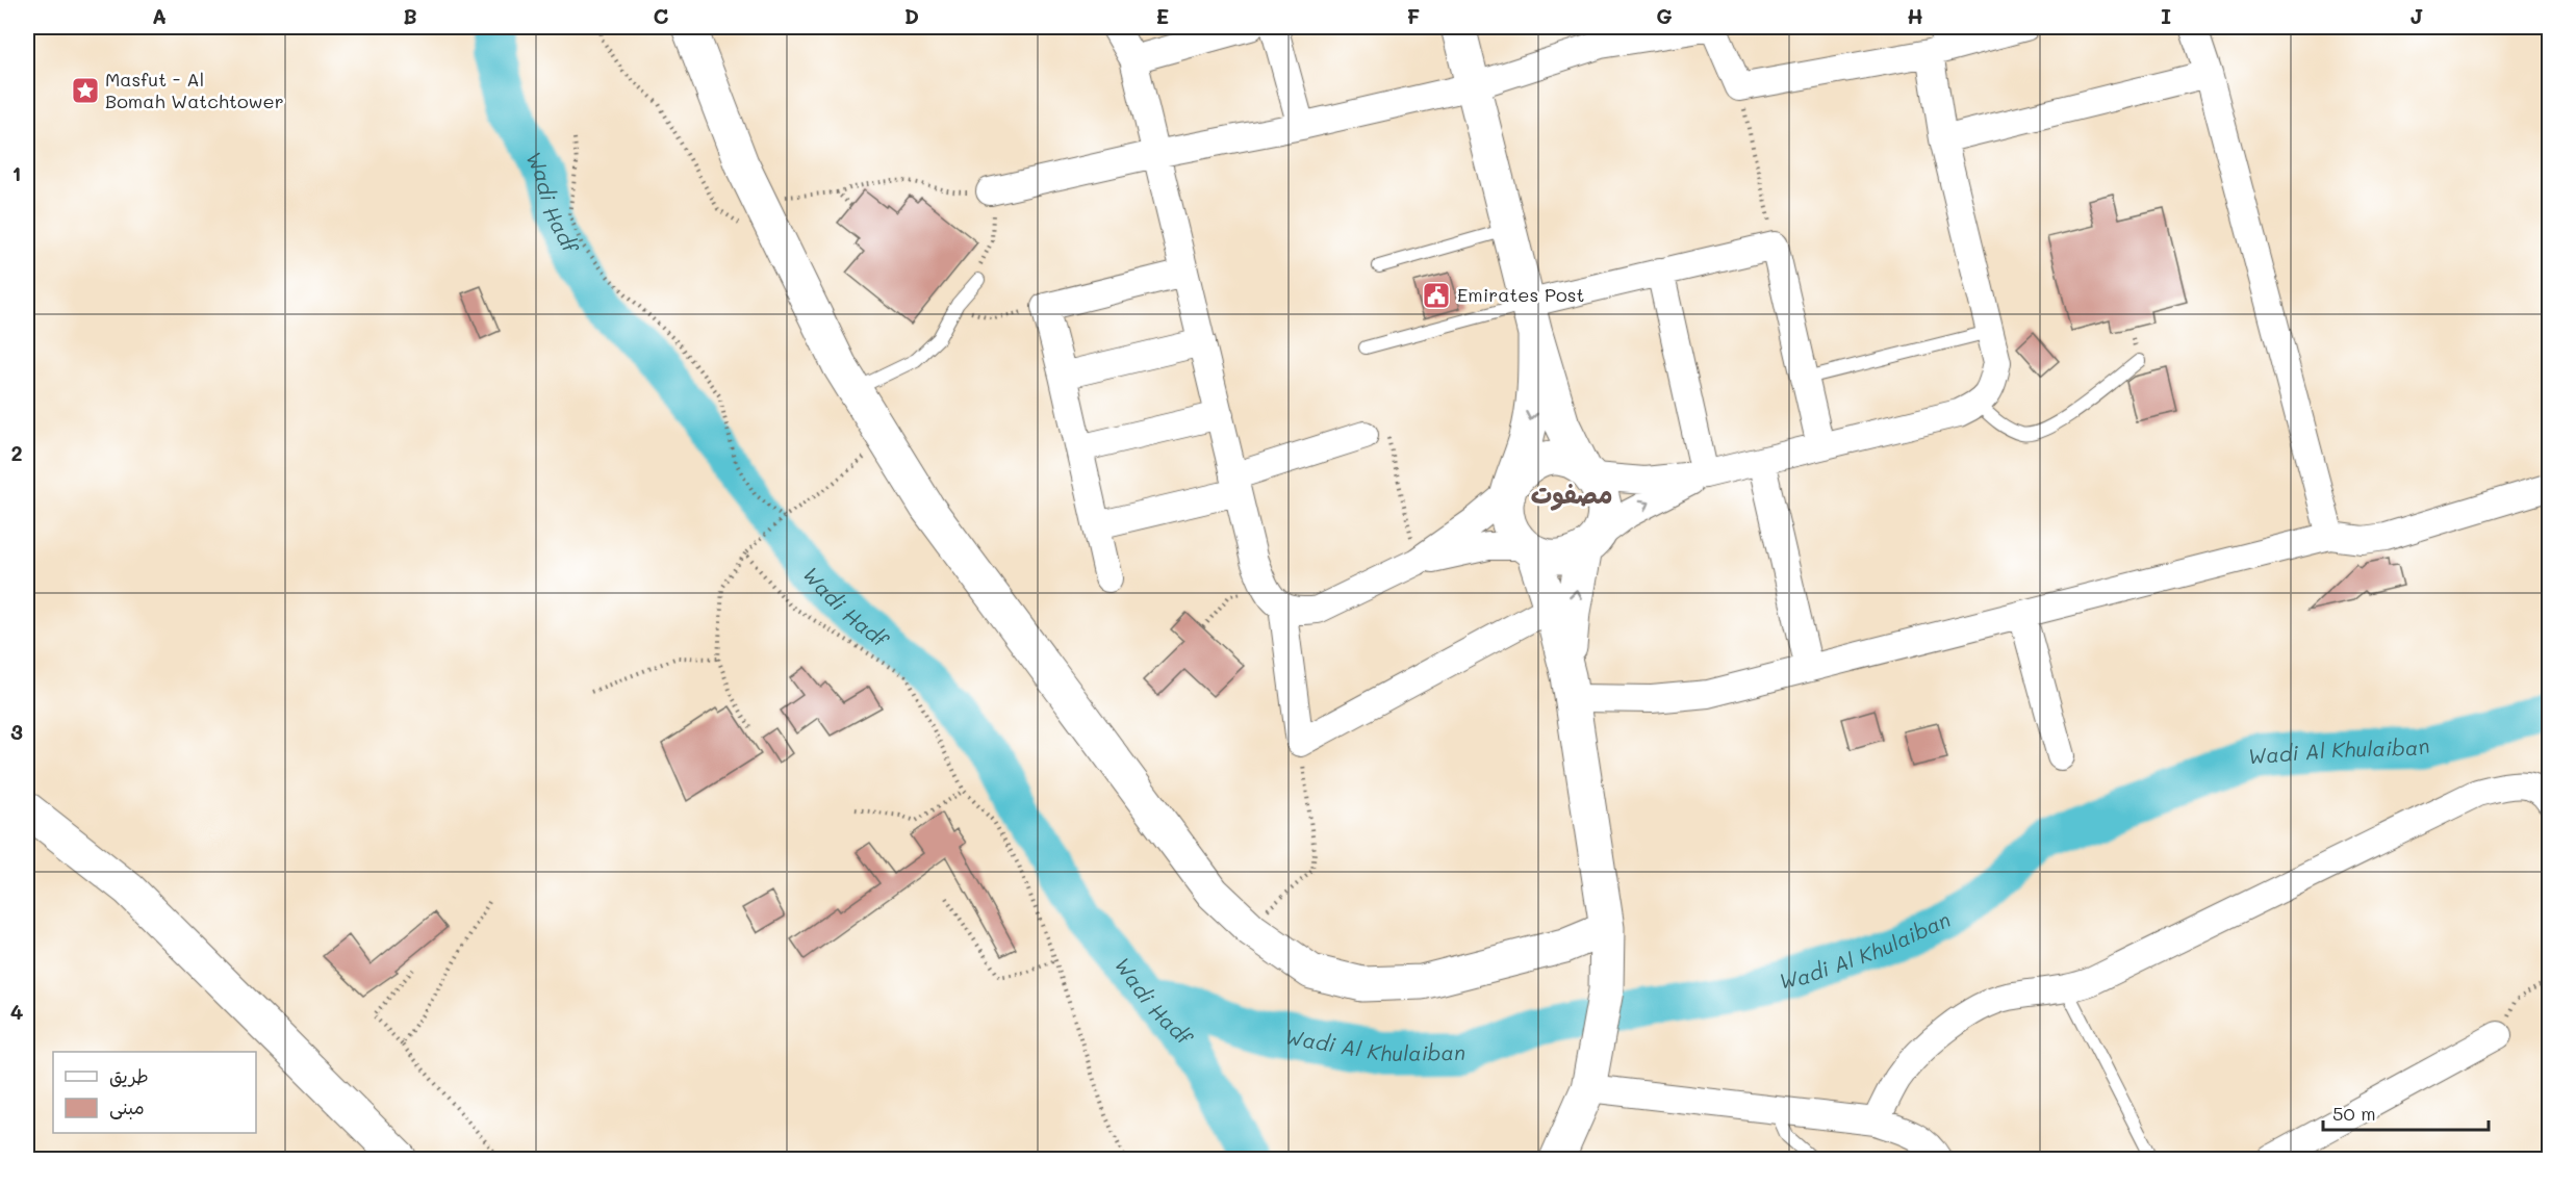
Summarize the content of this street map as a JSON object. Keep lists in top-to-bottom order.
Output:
{
  "districts": ["مصفوت"],
  "water": ["Wadi Hadf", "Wadi Al Khulaiban"],
  "places": {
    "place": ["Masfut - Al Bomah Watchtower"],
    "public building": ["Emirates Post"]
  },
  "legend": ["طريق", "مبنى"],
  "scale_bar": "50 m",
  "grid": {
    "columns": [
      "A",
      "B",
      "C",
      "D",
      "E",
      "F",
      "G",
      "H",
      "I",
      "J"
    ],
    "rows": [
      "1",
      "2",
      "3",
      "4"
    ]
  }
}
